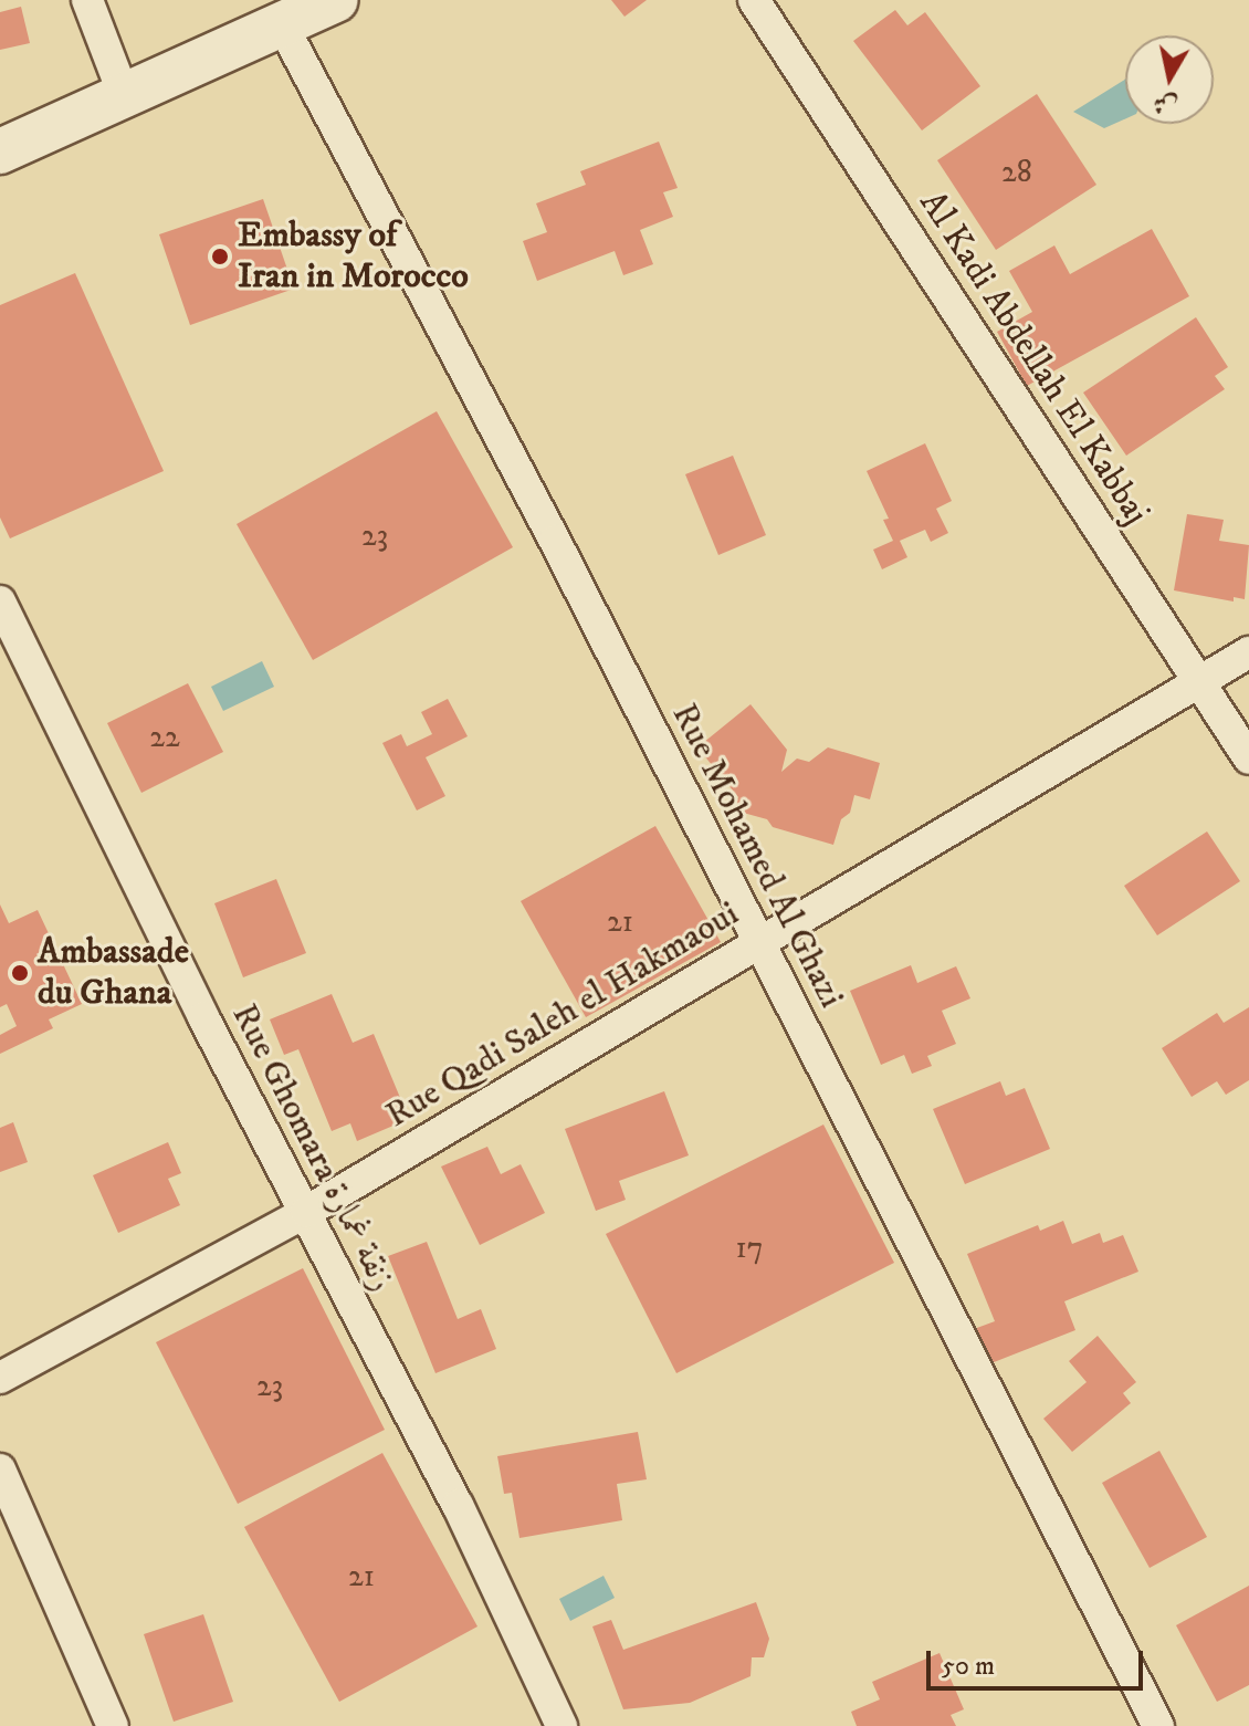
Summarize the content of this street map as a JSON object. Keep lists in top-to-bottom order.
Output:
{
  "streets": {
    "street": [
      "Al Kadi Abdellah El Kabbaj",
      "Rue Mohamed Al Ghazi",
      "Rue Qadi Saleh el Hakmaoui",
      "Rue Ghomara زنقة غمارة"
    ]
  },
  "crossings": [
    ["Al Kadi Abdellah El Kabbaj", "Rue Qadi Saleh el Hakmaoui"],
    ["Rue Mohamed Al Ghazi", "Rue Qadi Saleh el Hakmaoui"],
    ["Rue Qadi Saleh el Hakmaoui", "Rue Ghomara زنقة غمارة"]
  ],
  "places": ["Embassy of Iran in Morocco", "Ambassade du Ghana"],
  "house_numbers": [
    "28",
    "23",
    "22",
    "21",
    "17",
    "23",
    "21"
  ],
  "scale_bar": "50 m",
  "north": "bottom"
}
